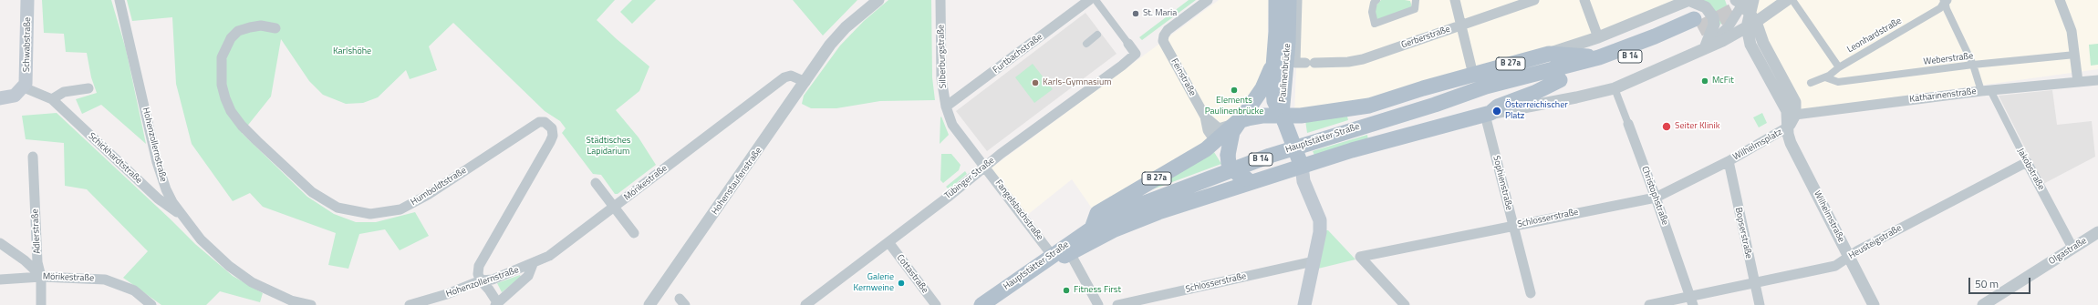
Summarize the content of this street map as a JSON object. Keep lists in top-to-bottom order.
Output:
{
  "streets": {
    "main road": [
      "Schwabstraße",
      "B 14",
      "B 27a",
      "Paulinenbrücke",
      "Hauptstätter Straße"
    ],
    "street": [
      "Leonhardstraße",
      "Gerberstraße",
      "Furtbachstraße",
      "Silberburgstraße",
      "Weberstraße",
      "Feinstraße",
      "Katharinenstraße",
      "Hohenzollernstraße",
      "Wilhelmsplatz",
      "Schickhardtstraße",
      "Jakobstraße",
      "Tübinger Straße",
      "Hohenstaufenstraße",
      "Mörikestraße",
      "Sophienstraße",
      "Humboldtstraße",
      "Christophstraße",
      "Fangelsbachstraße",
      "Wilhelmstraße",
      "Schlosserstraße",
      "Adlerstraße",
      "Bopserstraße",
      "Heusteigstraße",
      "Olgastraße",
      "Cottastraße"
    ]
  },
  "crossings": [
    ["Leonhardstraße", "Weberstraße"],
    ["Leonhardstraße", "Jakobstraße"],
    ["Schwabstraße", "Schickhardtstraße"],
    ["Furtbachstraße", "Silberburgstraße"],
    ["Silberburgstraße", "Tübinger Straße"],
    ["Silberburgstraße", "Fangelsbachstraße"],
    ["Weberstraße", "Jakobstraße"],
    ["B 27a", "Paulinenbrücke"],
    ["B 27a", "Feinstraße"],
    ["B 27a", "Hauptstätter Straße"],
    ["Paulinenbrücke", "Feinstraße"],
    ["Katharinenstraße", "Wilhelmsplatz"],
    ["Katharinenstraße", "Jakobstraße"],
    ["Katharinenstraße", "Wilhelmstraße"],
    ["Hauptstätter Straße", "Fangelsbachstraße"],
    ["Hohenzollernstraße", "Schickhardtstraße"],
    ["Hohenzollernstraße", "Mörikestraße"],
    ["Hohenzollernstraße", "Humboldtstraße"],
    ["Wilhelmsplatz", "Wilhelmstraße"],
    ["Wilhelmsplatz", "Schlosserstraße"],
    ["Wilhelmsplatz", "Bopserstraße"],
    ["Jakobstraße", "Heusteigstraße"],
    ["Jakobstraße", "Olgastraße"],
    ["Tübinger Straße", "Fangelsbachstraße"],
    ["Tübinger Straße", "Cottastraße"],
    ["Hohenstaufenstraße", "Mörikestraße"],
    ["Mörikestraße", "Adlerstraße"],
    ["Sophienstraße", "Schlosserstraße"],
    ["Christophstraße", "Schlosserstraße"],
    ["Christophstraße", "Heusteigstraße"],
    ["Wilhelmstraße", "Heusteigstraße"],
    ["Schlosserstraße", "Bopserstraße"],
    ["Bopserstraße", "Heusteigstraße"]
  ],
  "parks": ["Karlshöhe", "Städtisches Lapidarium"],
  "places": [
    "St. Maria",
    "McFit",
    "Karls-Gymnasium",
    "Elements Paulinenbrücke",
    "Österreichischer Platz",
    "Seiter Klinik",
    "Galerie Kernweine",
    "Fitness First"
  ],
  "scale_bar": "50 m"
}
